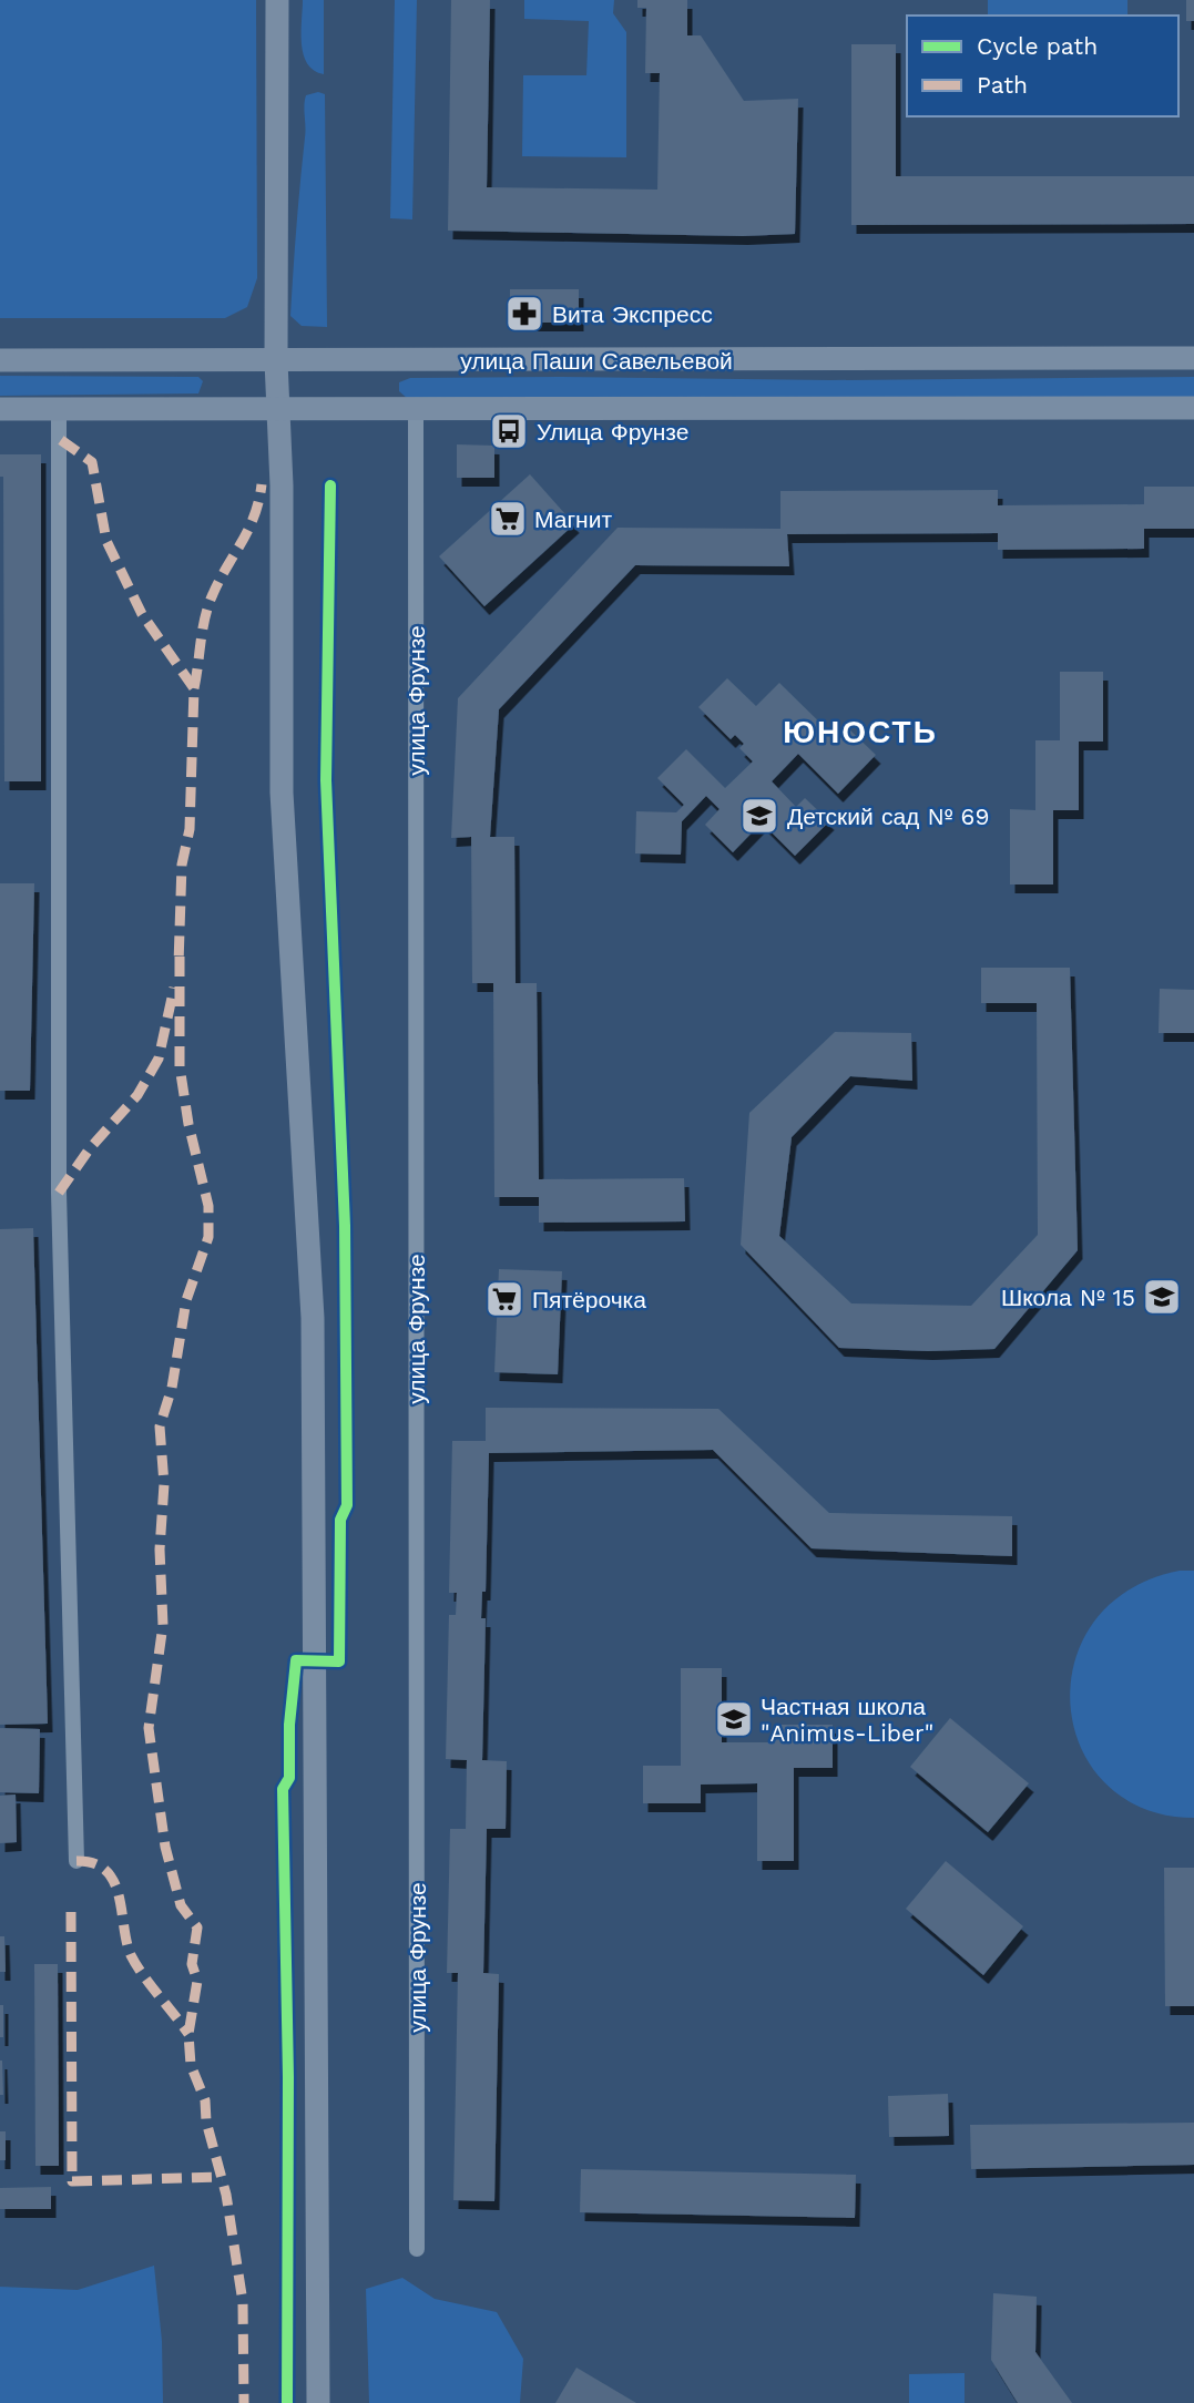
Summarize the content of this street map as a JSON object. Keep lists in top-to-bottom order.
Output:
{
  "streets": {
    "main road": ["улица Паши Савельевой"],
    "street": ["улица Фрунзе"]
  },
  "crossings": [
    ["улица Паши Савельевой", "улица Фрунзе"]
  ],
  "districts": ["ЮНОСТЬ"],
  "places": {
    "pharmacy": ["Вита Экспресс"],
    "bus stop": ["Улица Фрунзе"],
    "supermarket": ["Магнит", "Пятёрочка"],
    "school or university": ["Детский сад № 69", "Школа № 15", "Частная школа \"Animus-Liber\""]
  },
  "legend": ["Cycle path", "Path"]
}
